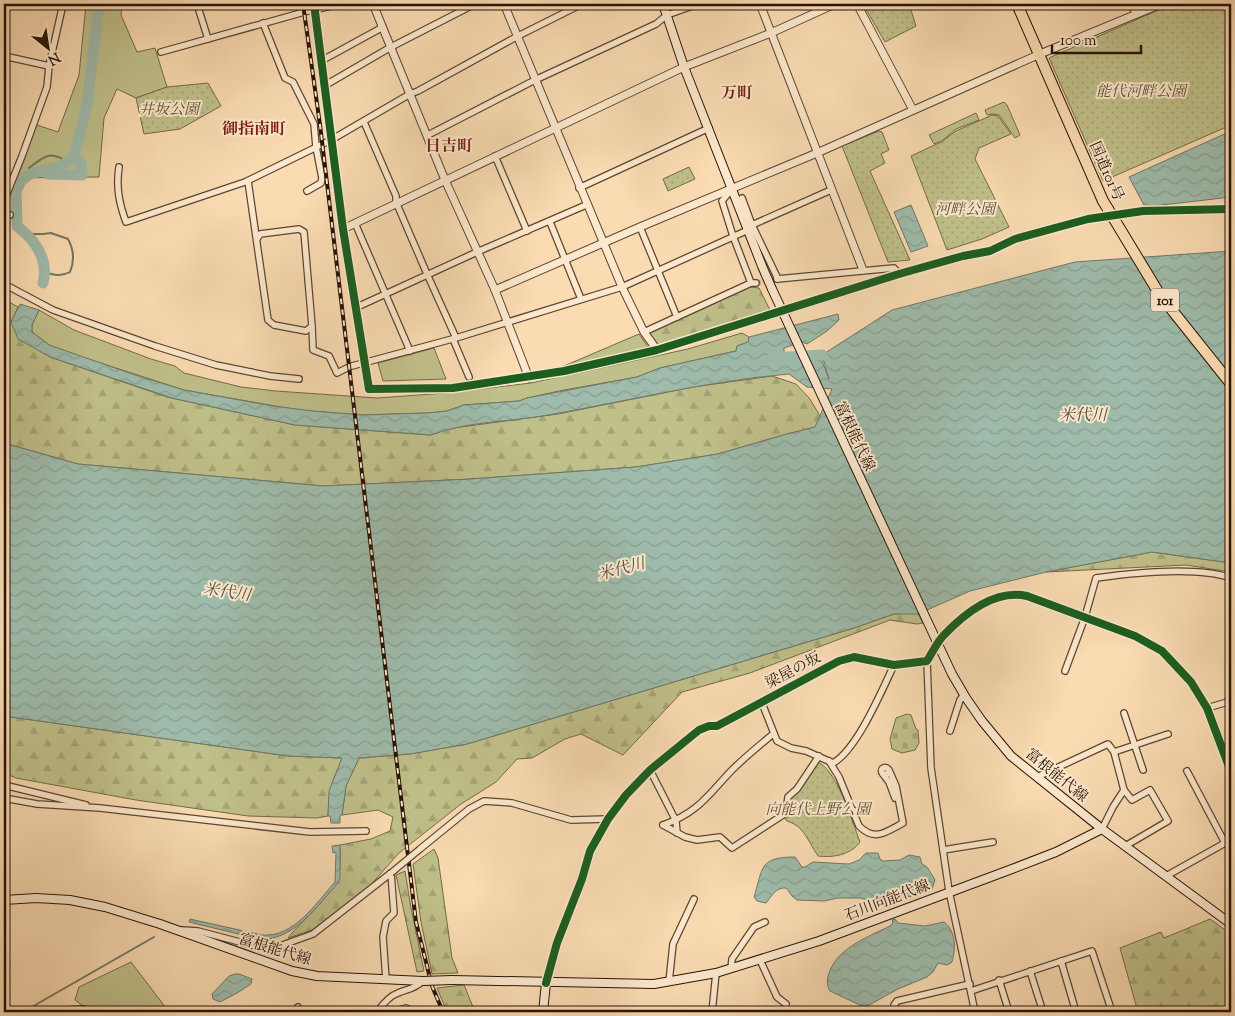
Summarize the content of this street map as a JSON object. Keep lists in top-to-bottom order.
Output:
{
  "streets": {
    "highway": ["国道101号", "101"],
    "main road": ["富根能代線", "石川向能代線"],
    "street": ["梁屋の坂"]
  },
  "crossings": [
    ["富根能代線", "梁屋の坂"],
    ["富根能代線", "石川向能代線"],
    ["梁屋の坂", "石川向能代線"]
  ],
  "districts": ["万町", "御指南町", "日吉町"],
  "water": ["米代川"],
  "parks": [
    "能代河畔公園",
    "井坂公園",
    "河畔公園",
    "向能代上野公園"
  ],
  "scale_bar": "100 m",
  "north": "bottom right"
}
